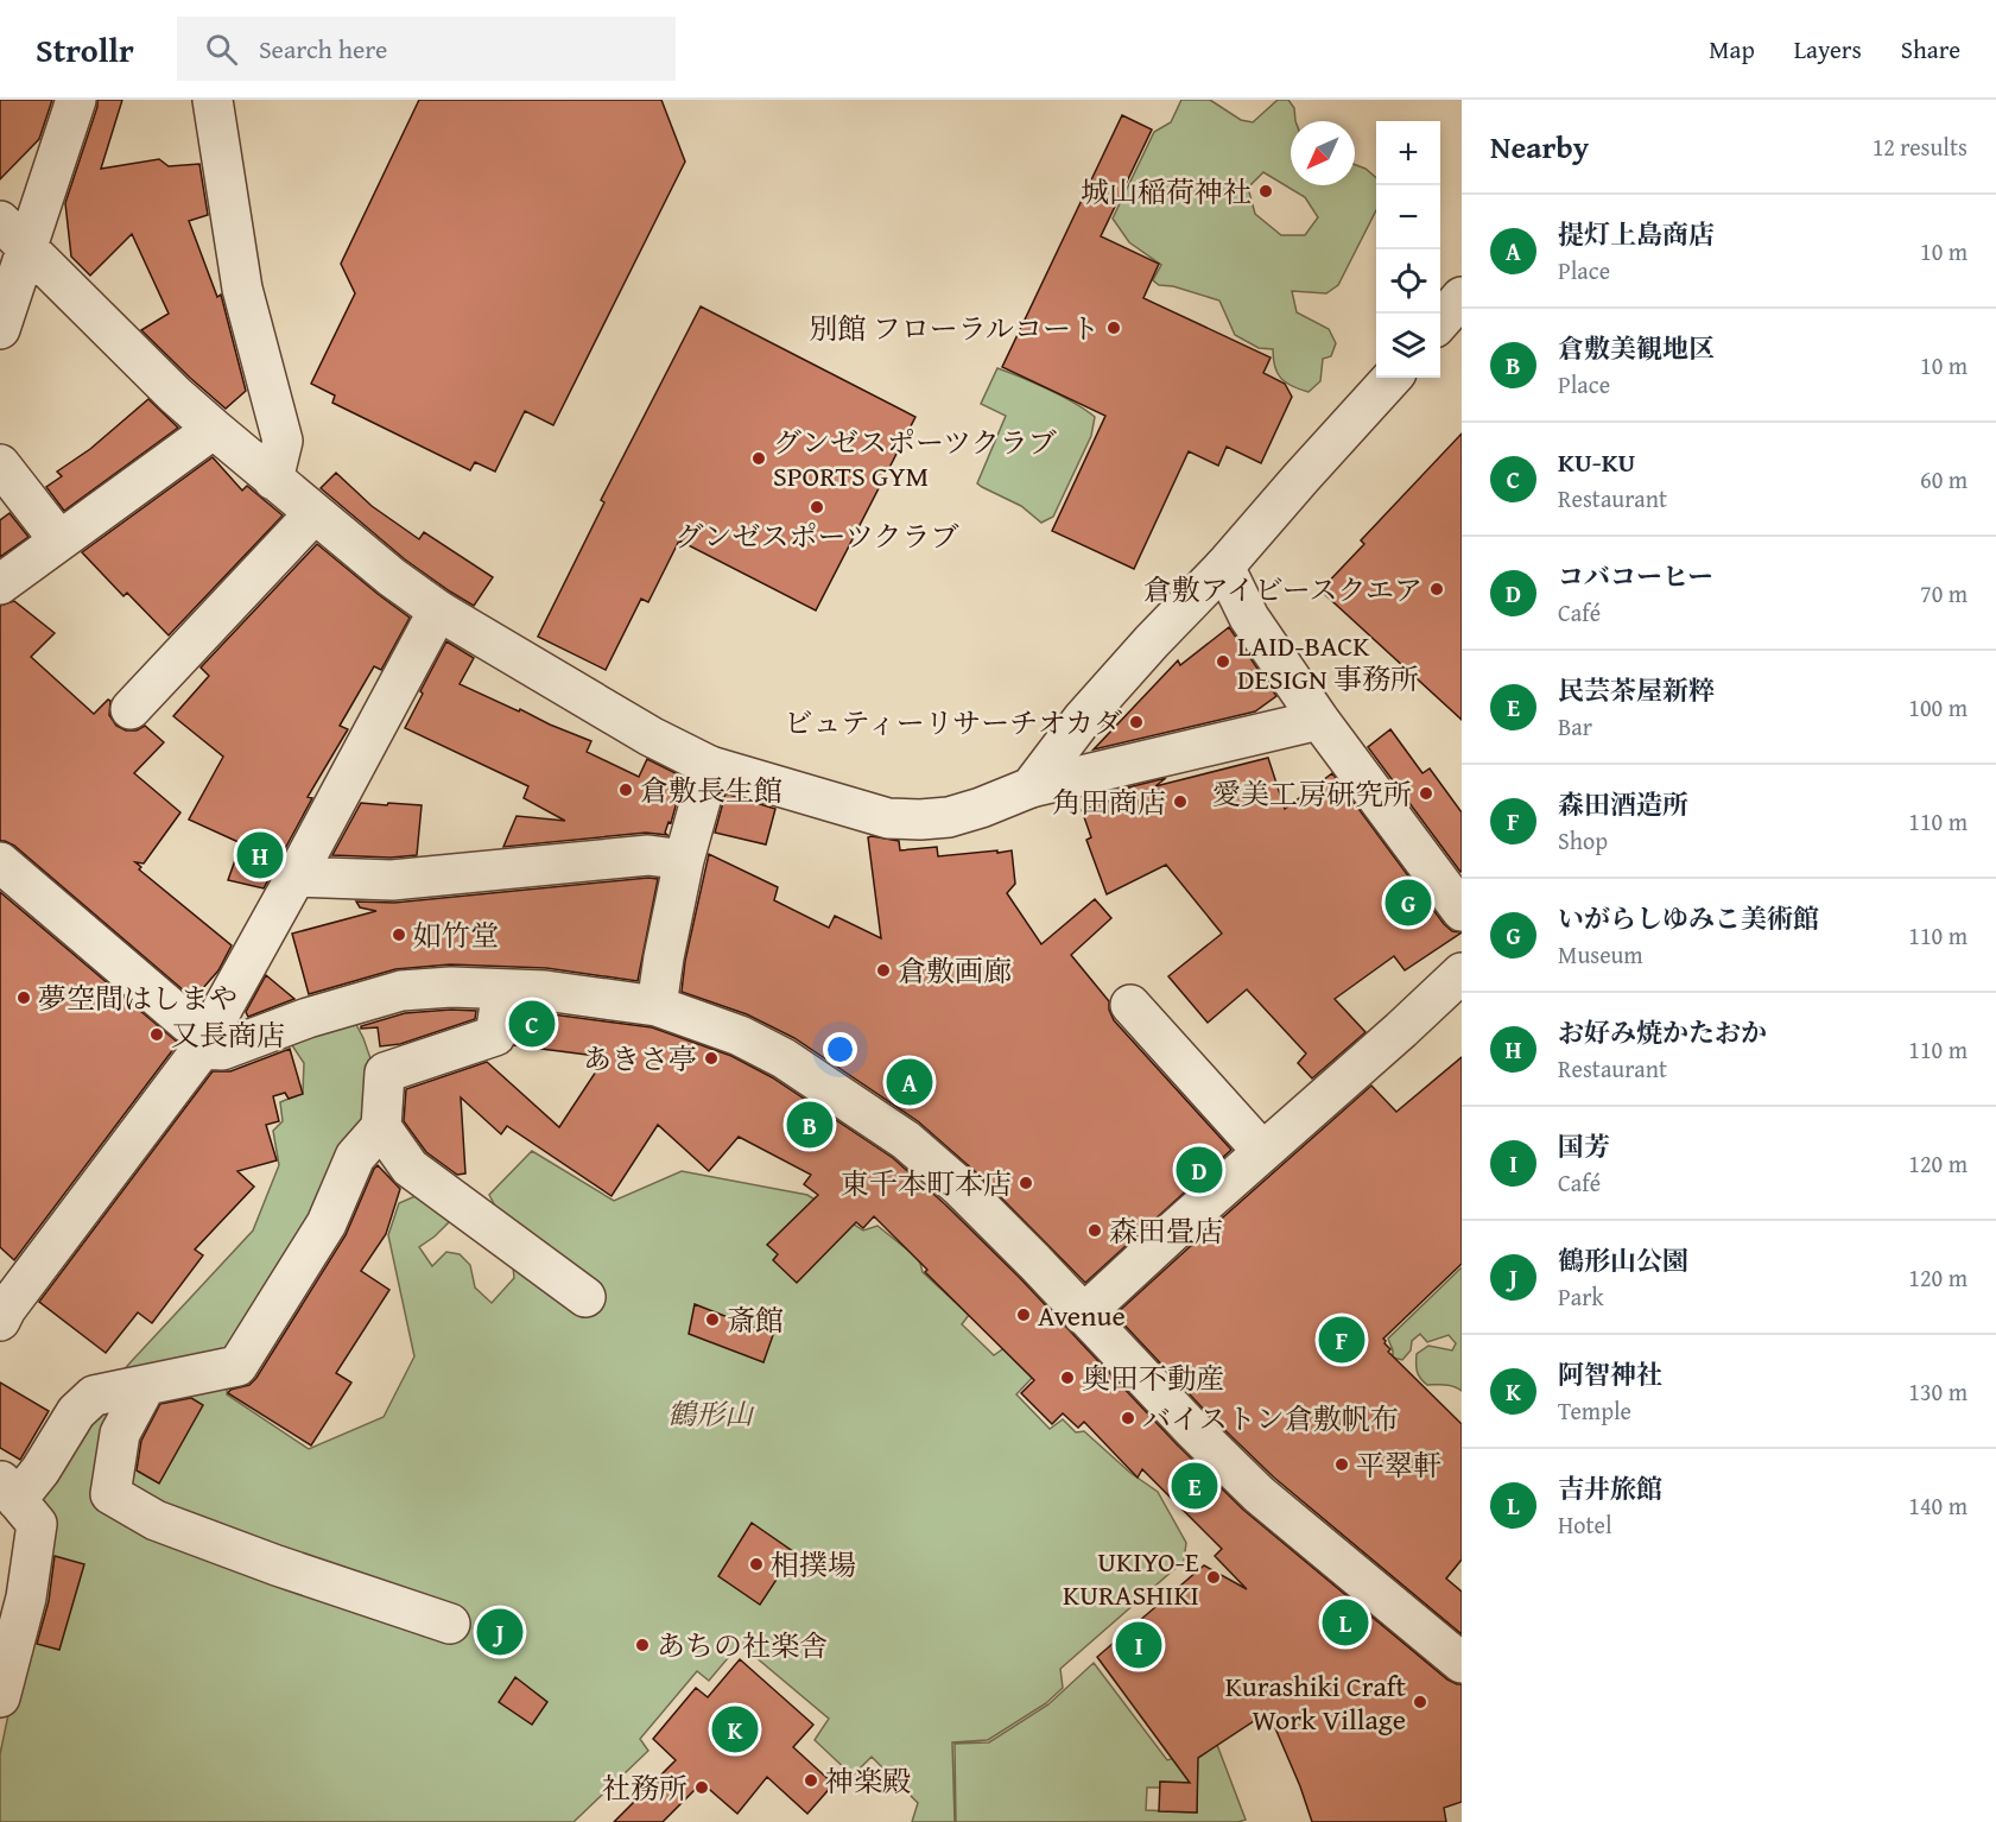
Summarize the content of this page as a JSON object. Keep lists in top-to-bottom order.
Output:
{
  "parks": ["鶴形山"],
  "places": [
    "城山稲荷神社",
    "別館 フローラルコート",
    "グンゼスポーツクラブ SPORTS GYM",
    "グンゼスポーツクラブ",
    "倉敷アイビースクエア",
    "LAID-BACK DESIGN 事務所",
    "ビュティーリサーチオカダ",
    "倉敷長生館",
    "愛美工房研究所",
    "角田商店",
    "如竹堂",
    "倉敷画廊",
    "夢空間はしまや",
    "又長商店",
    "あきさ亭",
    "東千本町本店",
    "森田畳店",
    "Avenue",
    "斎館",
    "奥田不動産",
    "バイストン倉敷帆布",
    "平翠軒",
    "相撲場",
    "UKIYO-E KURASHIKI",
    "あちの社楽舎",
    "Kurashiki Craft Work Village",
    "神楽殿",
    "社務所"
  ],
  "north": "bottom left",
  "page": {
    "header": "Strollr",
    "search": "Search here",
    "nav": ["Map", "Layers", "Share"],
    "heading": ["Nearby", "12 results"],
    "map_buttons": ["+", "−"],
    "list": [
      {
        "mark": "A",
        "name": "提灯上島商店",
        "note": "Place",
        "value": "10 m"
      },
      {
        "mark": "B",
        "name": "倉敷美観地区",
        "note": "Place",
        "value": "10 m"
      },
      {
        "mark": "C",
        "name": "KU-KU",
        "note": "Restaurant",
        "value": "60 m"
      },
      {
        "mark": "D",
        "name": "コバコーヒー",
        "note": "Café",
        "value": "70 m"
      },
      {
        "mark": "E",
        "name": "民芸茶屋新粹",
        "note": "Bar",
        "value": "100 m"
      },
      {
        "mark": "F",
        "name": "森田酒造所",
        "note": "Shop",
        "value": "110 m"
      },
      {
        "mark": "G",
        "name": "いがらしゆみこ美術館",
        "note": "Museum",
        "value": "110 m"
      },
      {
        "mark": "H",
        "name": "お好み焼かたおか",
        "note": "Restaurant",
        "value": "110 m"
      },
      {
        "mark": "I",
        "name": "国芳",
        "note": "Café",
        "value": "120 m"
      },
      {
        "mark": "J",
        "name": "鶴形山公園",
        "note": "Park",
        "value": "120 m"
      },
      {
        "mark": "K",
        "name": "阿智神社",
        "note": "Temple",
        "value": "130 m"
      },
      {
        "mark": "L",
        "name": "吉井旅館",
        "note": "Hotel",
        "value": "140 m"
      }
    ],
    "pins": [
      "H",
      "G",
      "C",
      "A",
      "B",
      "D",
      "F",
      "E",
      "L",
      "J",
      "I",
      "K"
    ]
  }
}
